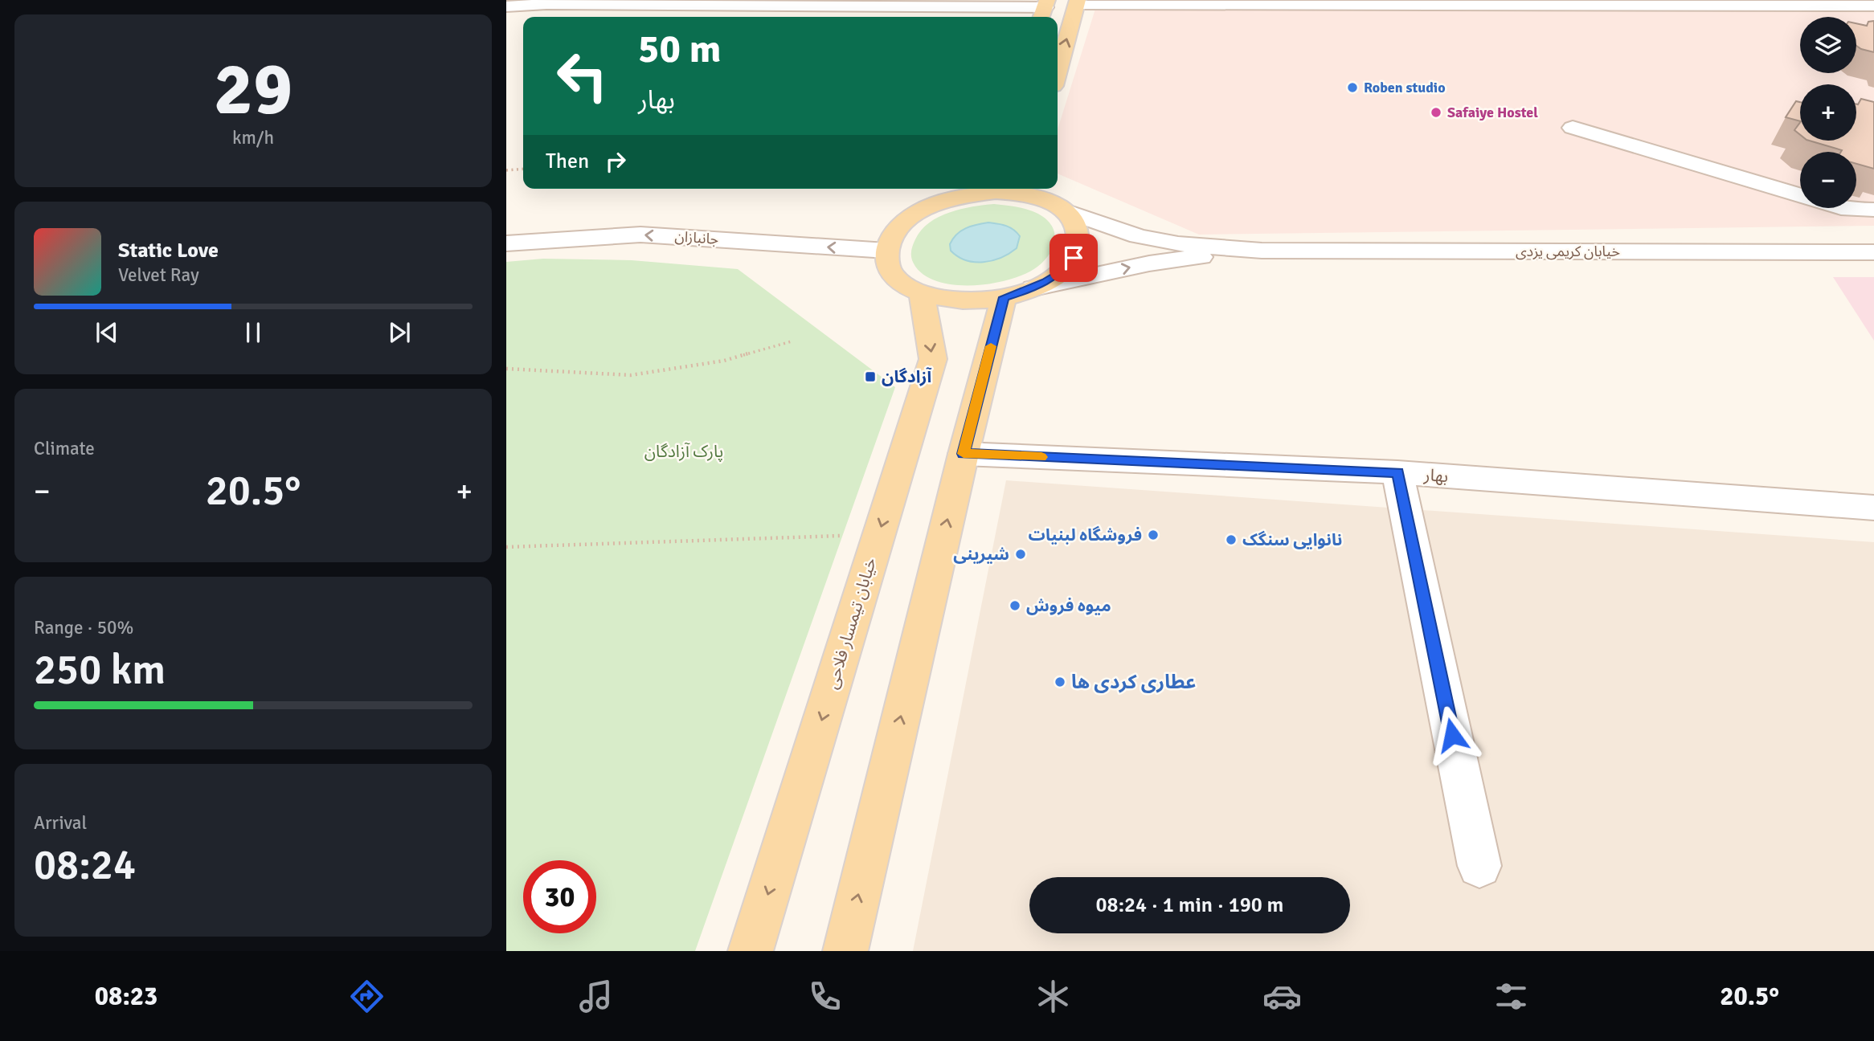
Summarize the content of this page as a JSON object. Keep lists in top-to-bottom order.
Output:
{
  "streets": {
    "main road": ["خیابان تیمسار فلاحی"],
    "street": ["جانبازان", "خیابان کریمی یزدی", "بهار"]
  },
  "crossings": [
    ["جانبازان", "خیابان تیمسار فلاحی"]
  ],
  "parks": ["پارک آزادگان"],
  "places": {
    "other": [
      "Roben studio",
      "Safaiye Hostel",
      "فروشگاه لبنیات",
      "نانوایی سنگک",
      "شیرینی",
      "میوه فروش",
      "عطاری کردی ها"
    ],
    "transit": ["آزادگان"]
  },
  "page": {
    "tile": [
      ["29", "km/h"],
      "Climate",
      ["Range · 50%", "250 km"],
      ["Arrival", "08:24"]
    ],
    "map_buttons": ["+", "−"],
    "turn": ["50 m", "بهار"],
    "then": "Then",
    "song": ["Static Love", "Velvet Ray"],
    "heat": ["−", "20.5°", "+"],
    "limit": "30",
    "trip": "08:24 · 1 min · 190 m",
    "tabs": ["08:23", "20.5°"]
  }
}
